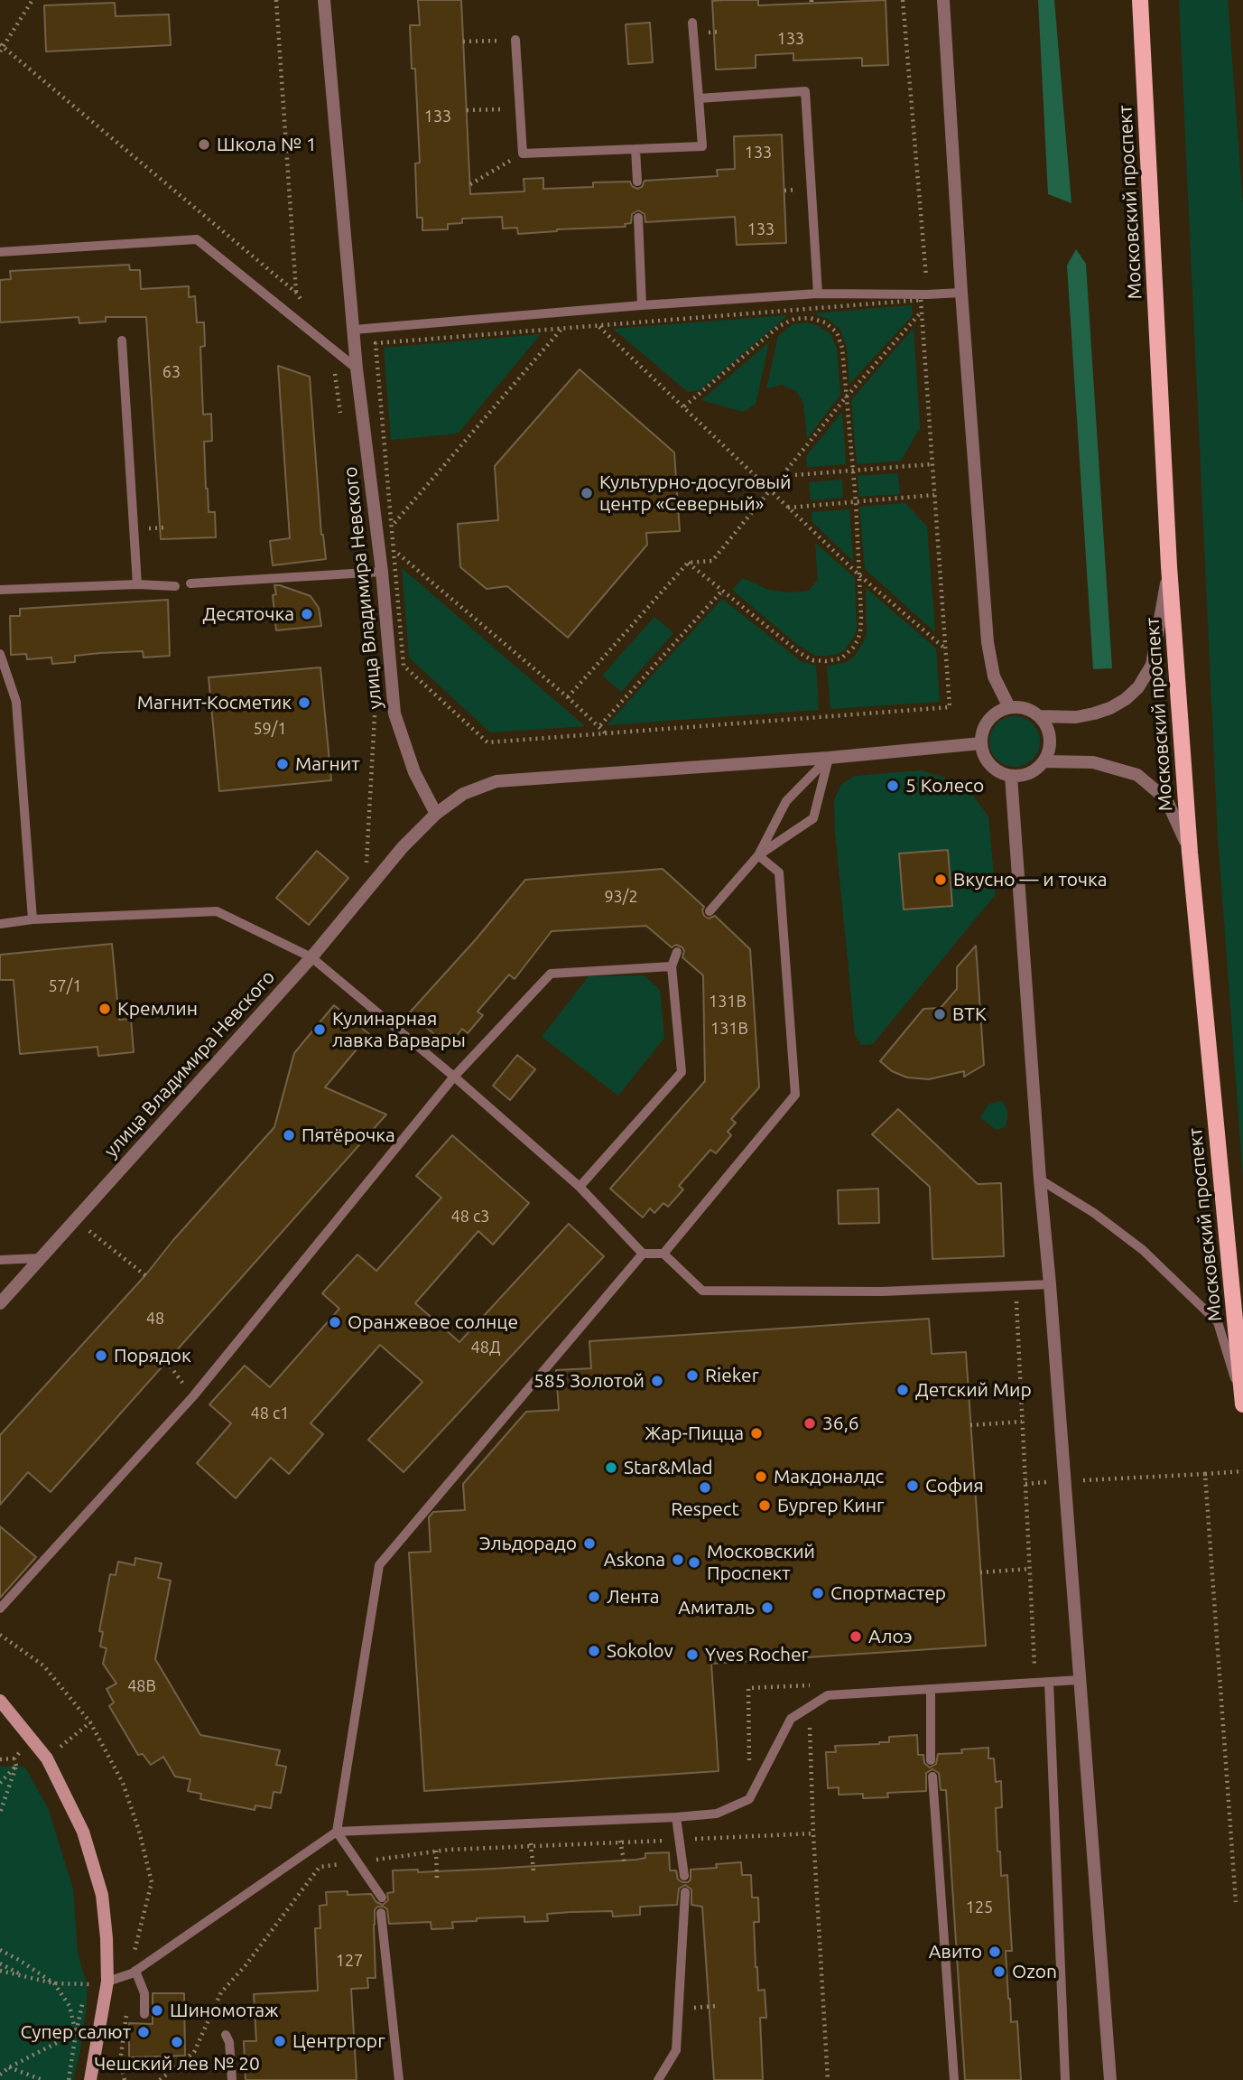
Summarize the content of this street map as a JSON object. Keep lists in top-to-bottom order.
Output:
{
  "streets": {
    "main road": ["Московский проспект"],
    "street": ["улица Владимира Невского"]
  },
  "places": [
    "Школа № 1",
    "Культурно-досуговый центр «Северный»",
    "Десяточка",
    "Магнит-Косметик",
    "Магнит",
    "5 Колесо",
    "Вкусно — и точка",
    "Кремлин",
    "ВТК",
    "Кулинарная лавка Варвары",
    "Пятёрочка",
    "Оранжевое солнце",
    "Порядок",
    "Rieker",
    "585 Золотой",
    "Детский Мир",
    "36,6",
    "Жар-Пицца",
    "Star&Mlad",
    "Макдоналдс",
    "София",
    "Respect",
    "Бургер Кинг",
    "Эльдорадо",
    "Askona",
    "Московский Проспект",
    "Спортмастер",
    "Лента",
    "Амиталь",
    "Алоэ",
    "Sokolov",
    "Yves Rocher",
    "Авито",
    "Ozon",
    "Шиномотаж",
    "Супер салют",
    "Центрторг",
    "Чешский лев № 20"
  ],
  "house_numbers": [
    "133",
    "133",
    "133",
    "133",
    "63",
    "59/1",
    "93/2",
    "57/1",
    "131В",
    "131В",
    "48 с3",
    "48",
    "48Д",
    "48 с1",
    "48В",
    "125",
    "127"
  ]
}
